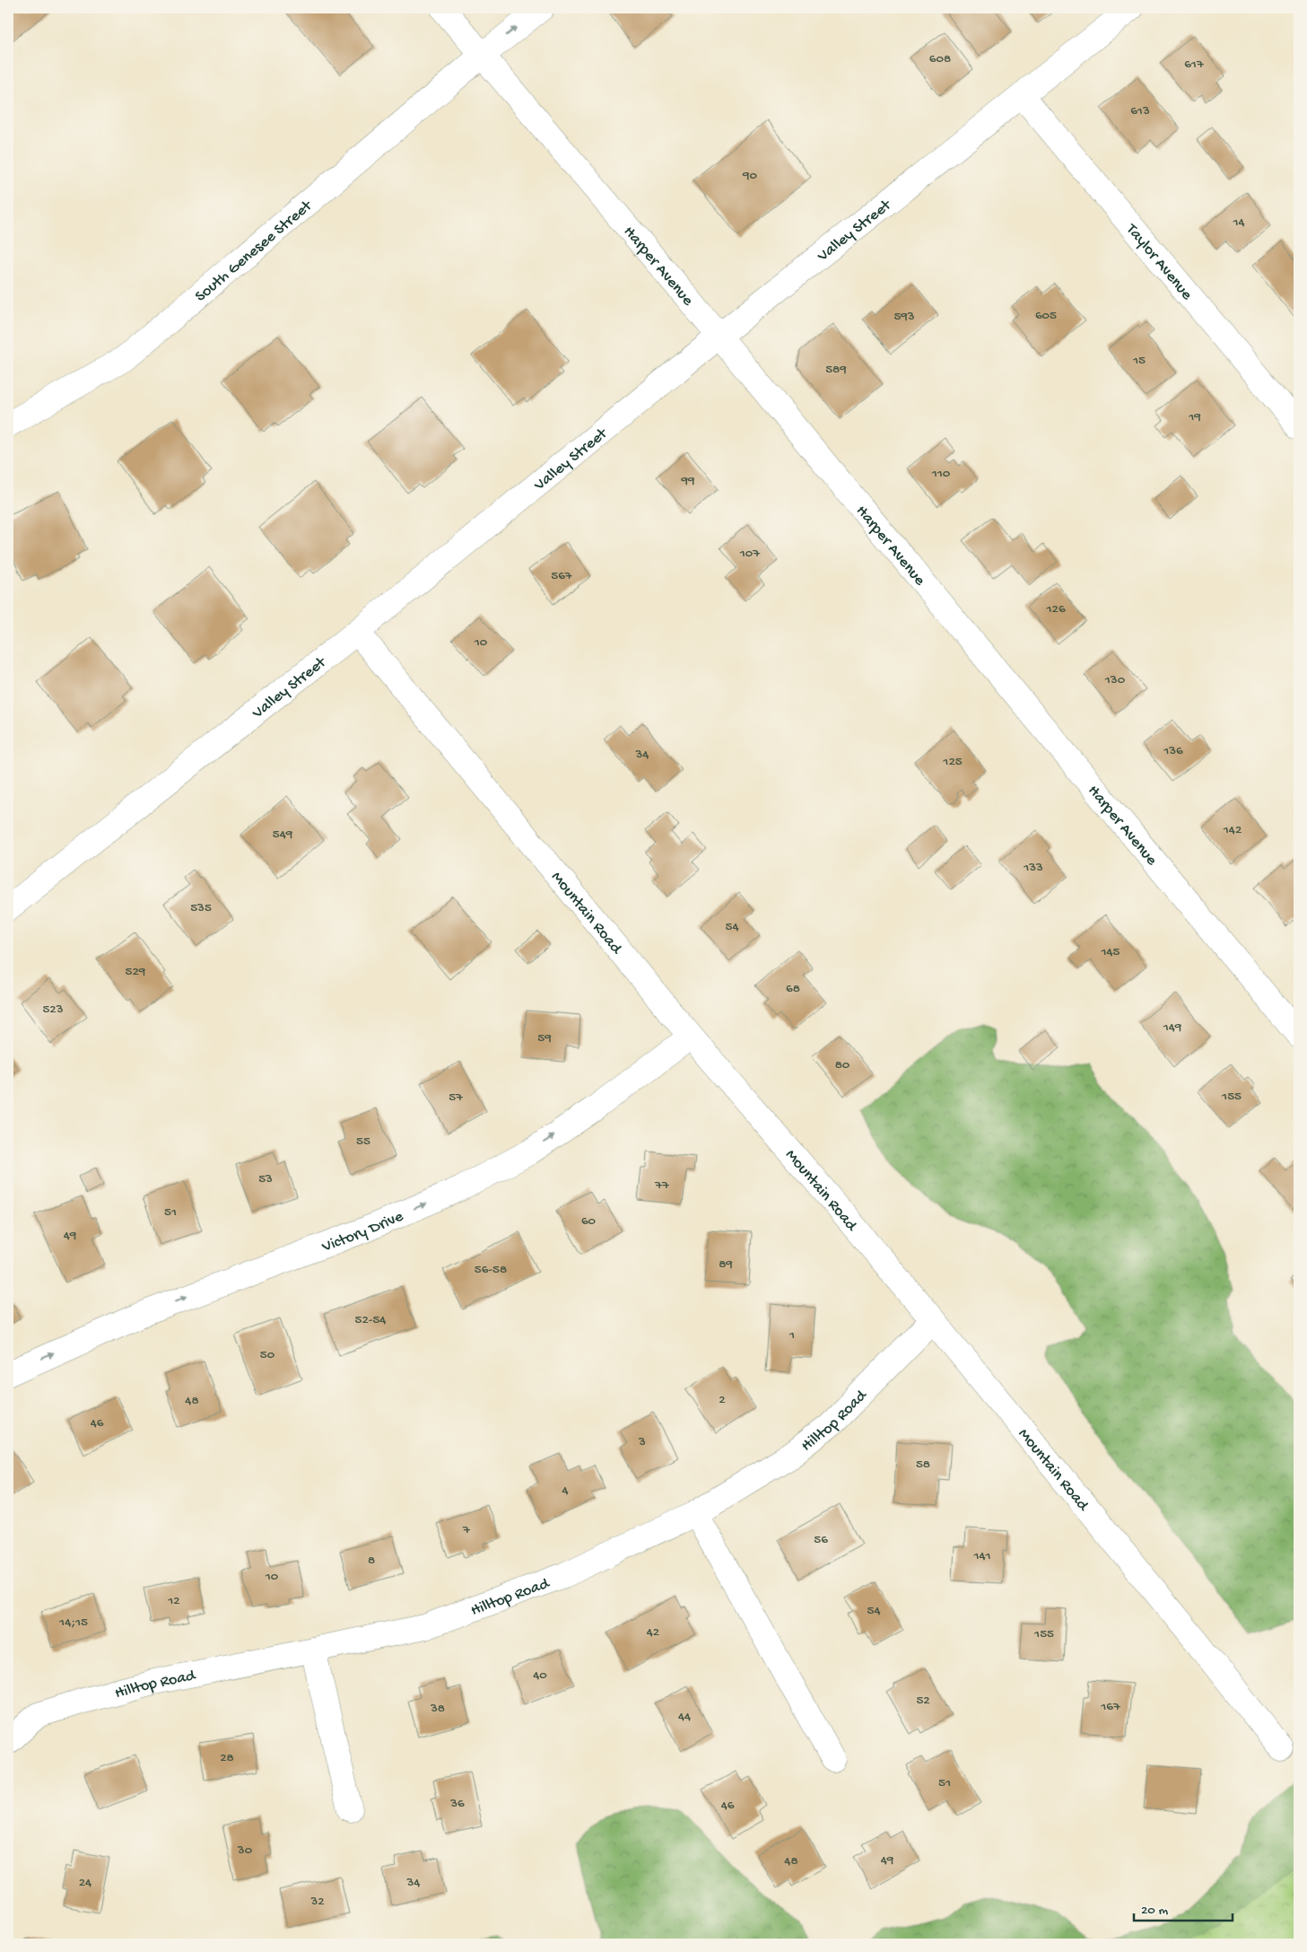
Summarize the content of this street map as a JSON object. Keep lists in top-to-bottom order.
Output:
{
  "streets": {
    "street": [
      "Valley Street",
      "South Genesee Street",
      "Taylor Avenue",
      "Harper Avenue",
      "Mountain Road",
      "Victory Drive",
      "Hilltop Road"
    ]
  },
  "crossings": [
    ["Valley Street", "Taylor Avenue"],
    ["Valley Street", "Harper Avenue"],
    ["Valley Street", "Mountain Road"],
    ["South Genesee Street", "Harper Avenue"],
    ["Mountain Road", "Victory Drive"],
    ["Mountain Road", "Hilltop Road"]
  ],
  "one_way": ["Victory Drive"],
  "house_numbers": [
    "608",
    "617",
    "613",
    "90",
    "14",
    "605",
    "593",
    "15",
    "589",
    "19",
    "110",
    "99",
    "107",
    "567",
    "126",
    "10",
    "130",
    "136",
    "34",
    "125",
    "142",
    "549",
    "133",
    "535",
    "54",
    "145",
    "529",
    "68",
    "523",
    "149",
    "59",
    "80",
    "155",
    "57",
    "55",
    "53",
    "77",
    "51",
    "60",
    "49",
    "89",
    "56-58",
    "52-54",
    "1",
    "50",
    "2",
    "48",
    "46",
    "3",
    "58",
    "4",
    "7",
    "56",
    "141",
    "8",
    "10",
    "12",
    "54",
    "14;15",
    "42",
    "155",
    "40",
    "52",
    "167",
    "38",
    "44",
    "28",
    "51",
    "36",
    "46",
    "30",
    "49",
    "48",
    "24",
    "34",
    "32"
  ],
  "scale_bar": "20 m"
}
